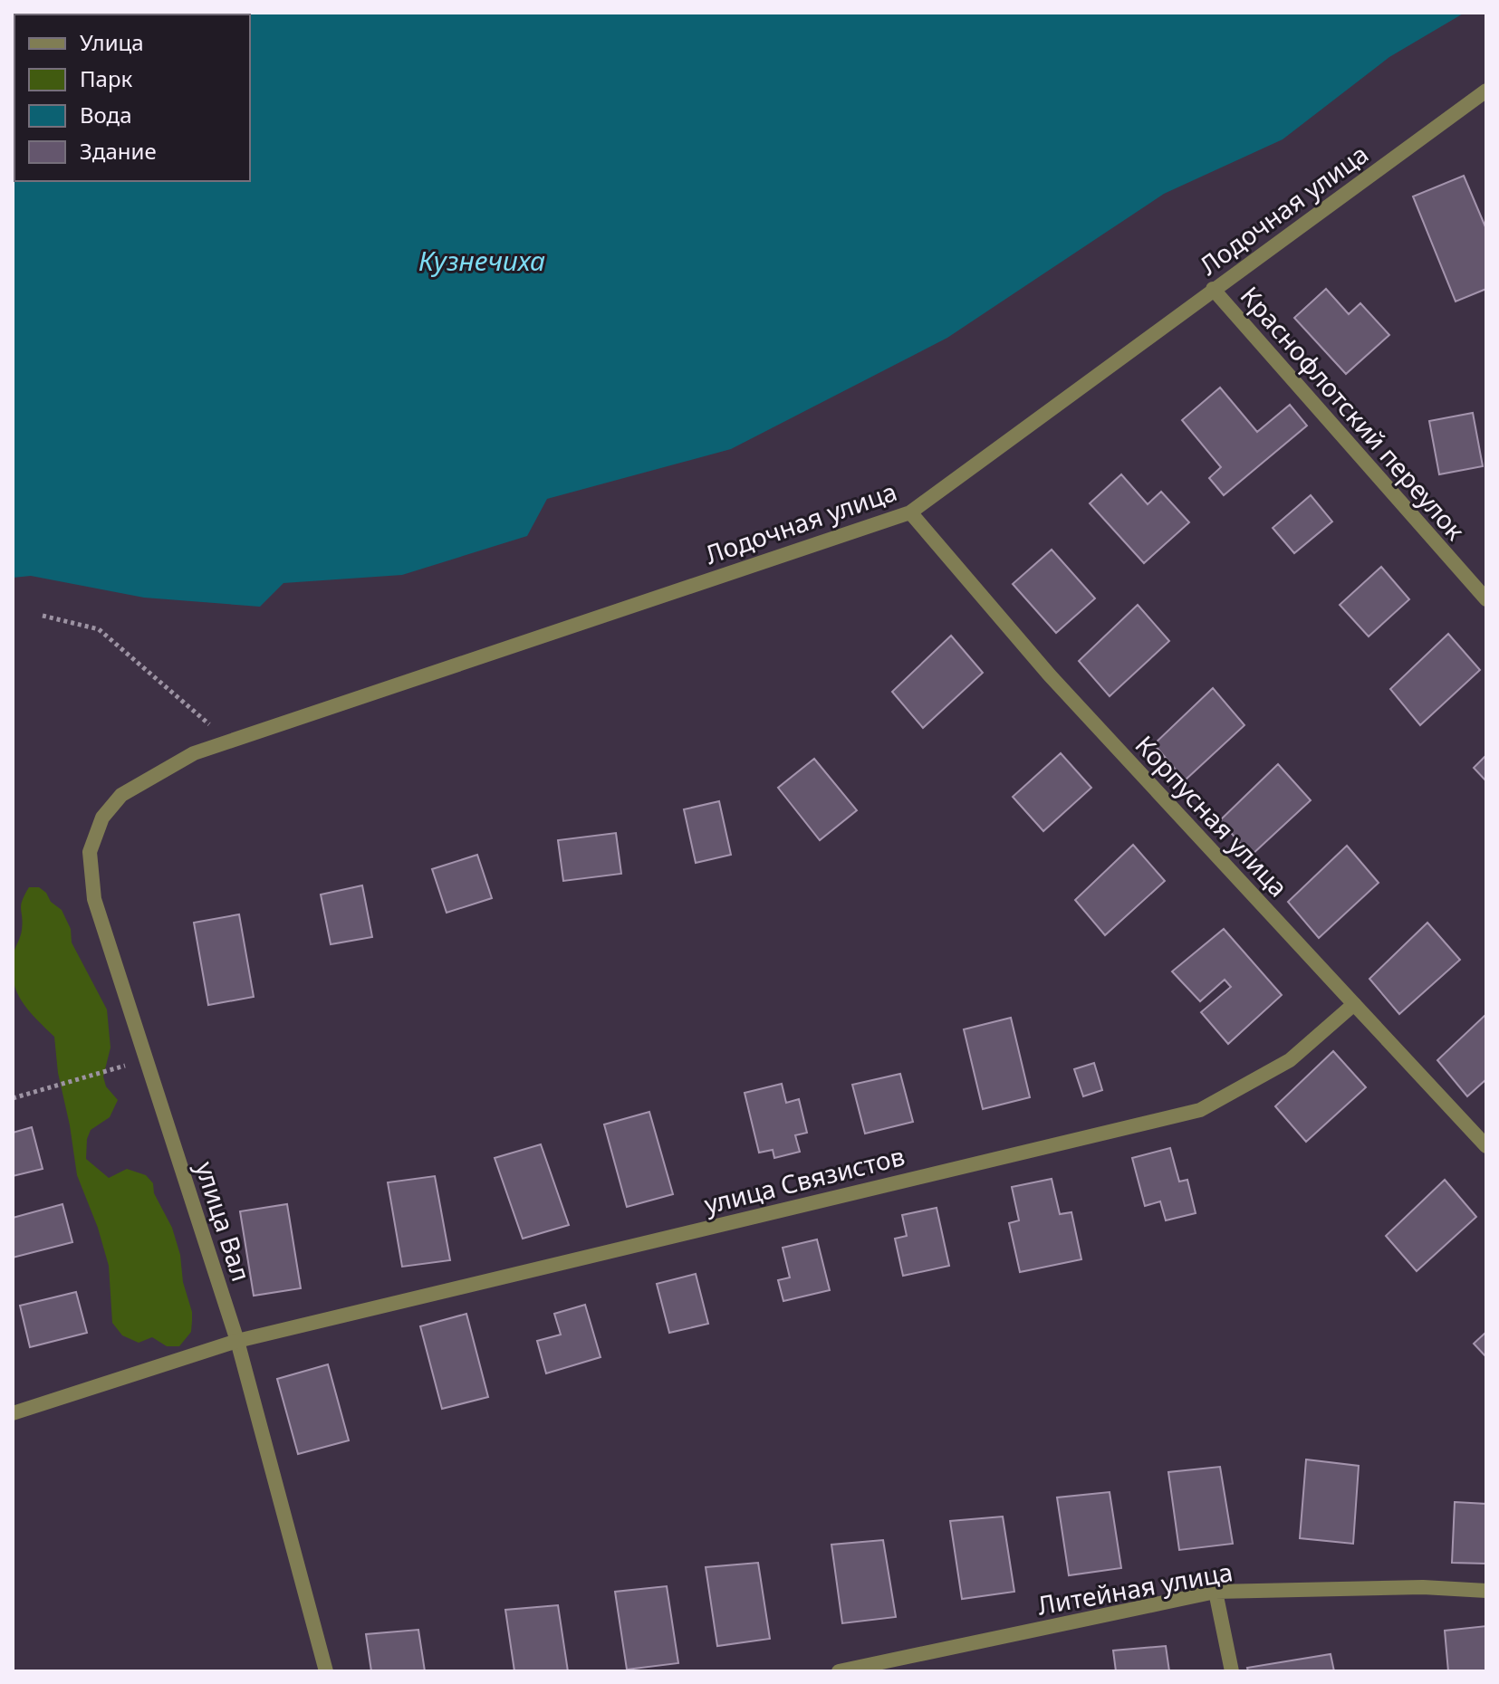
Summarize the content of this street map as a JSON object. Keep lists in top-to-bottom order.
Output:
{
  "streets": {
    "street": [
      "Лодочная улица",
      "Краснофлотский переулок",
      "Корпусная улица",
      "улица Связистов",
      "улица Вал",
      "Литейная улица"
    ]
  },
  "crossings": [
    ["Лодочная улица", "Краснофлотский переулок"],
    ["Лодочная улица", "Корпусная улица"],
    ["Лодочная улица", "улица Вал"],
    ["Корпусная улица", "улица Связистов"],
    ["улица Связистов", "улица Вал"]
  ],
  "water": ["Кузнечиха"],
  "legend": [
    "Улица",
    "Парк",
    "Вода",
    "Здание"
  ]
}
